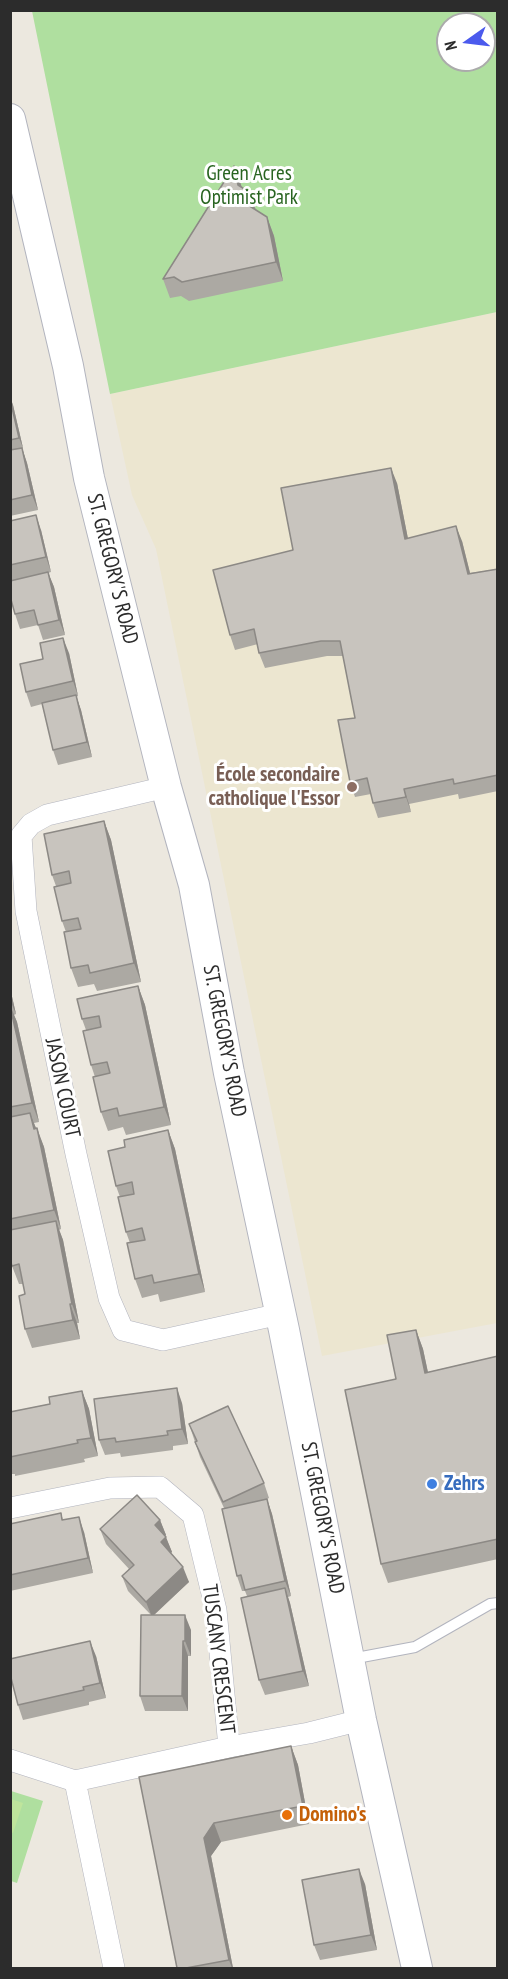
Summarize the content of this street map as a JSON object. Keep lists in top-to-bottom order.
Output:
{
  "streets": {
    "street": ["ST. GREGORY'S ROAD", "JASON COURT", "TUSCANY CRESCENT"]
  },
  "crossings": [
    ["ST. GREGORY'S ROAD", "JASON COURT"]
  ],
  "parks": ["Green Acres Optimist Park"],
  "places": ["École secondaire catholique l'Essor", "Zehrs", "Domino's"],
  "north": "left"
}
